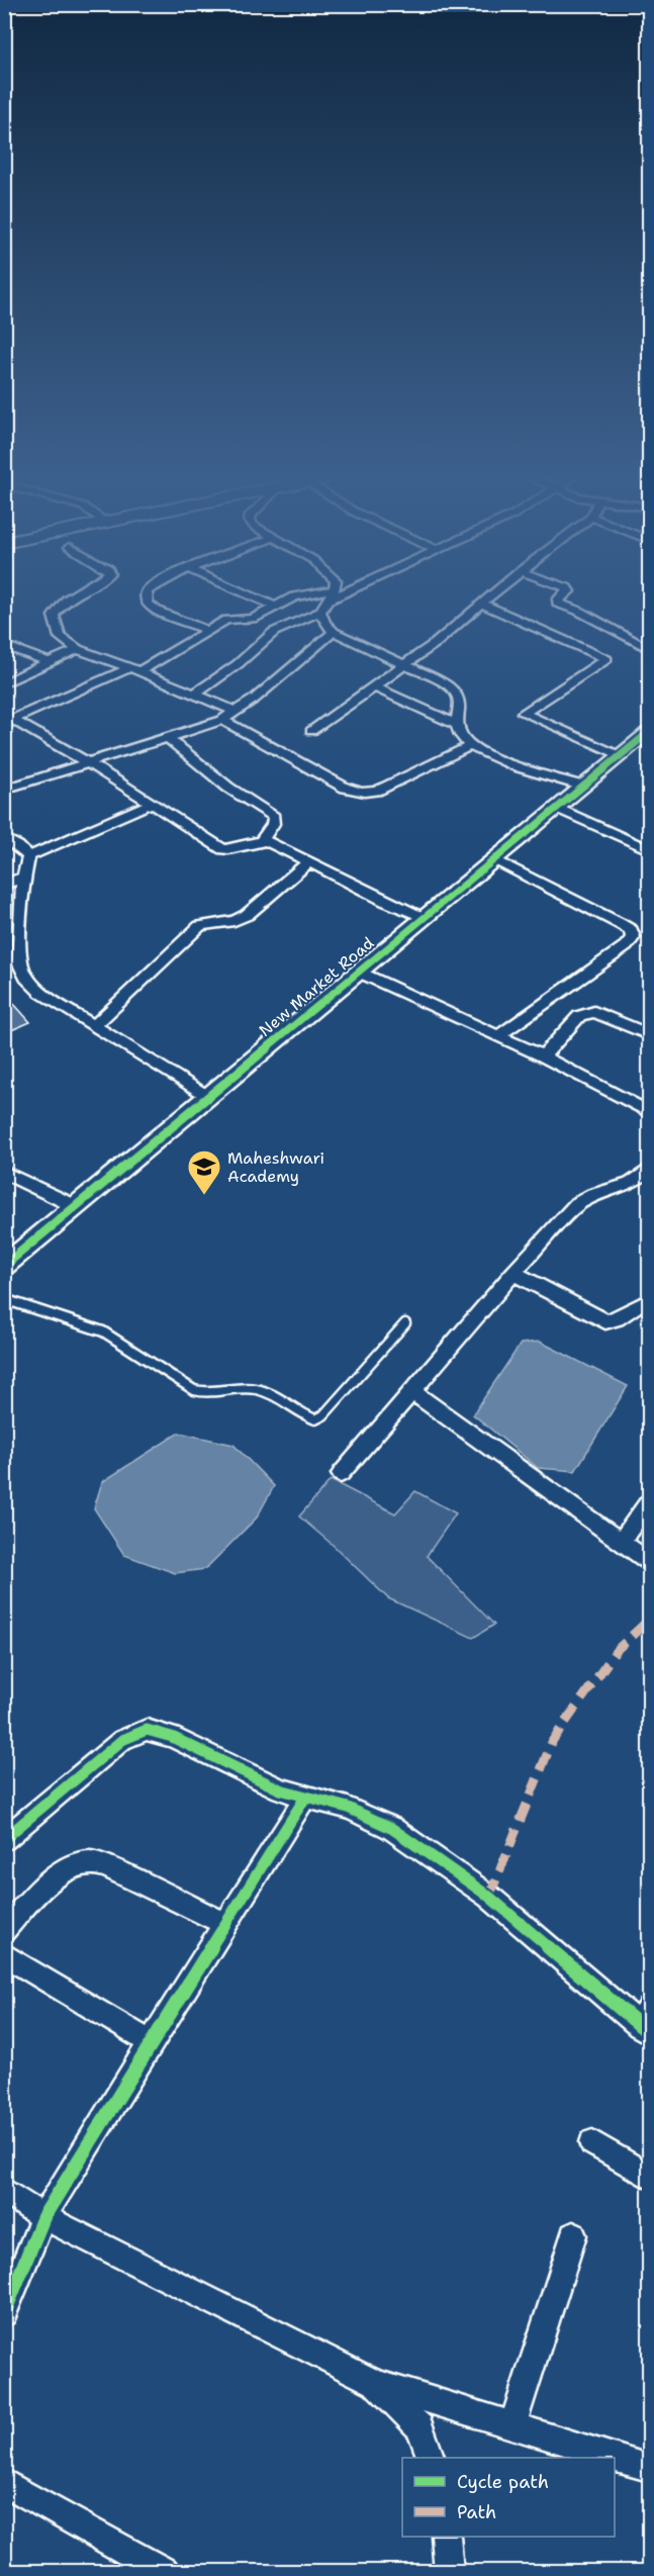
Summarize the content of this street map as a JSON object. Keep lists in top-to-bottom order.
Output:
{
  "streets": {
    "street": ["New Market Road"]
  },
  "places": {
    "school or university": ["Maheshwari Academy"]
  },
  "legend": ["Cycle path", "Path"]
}
